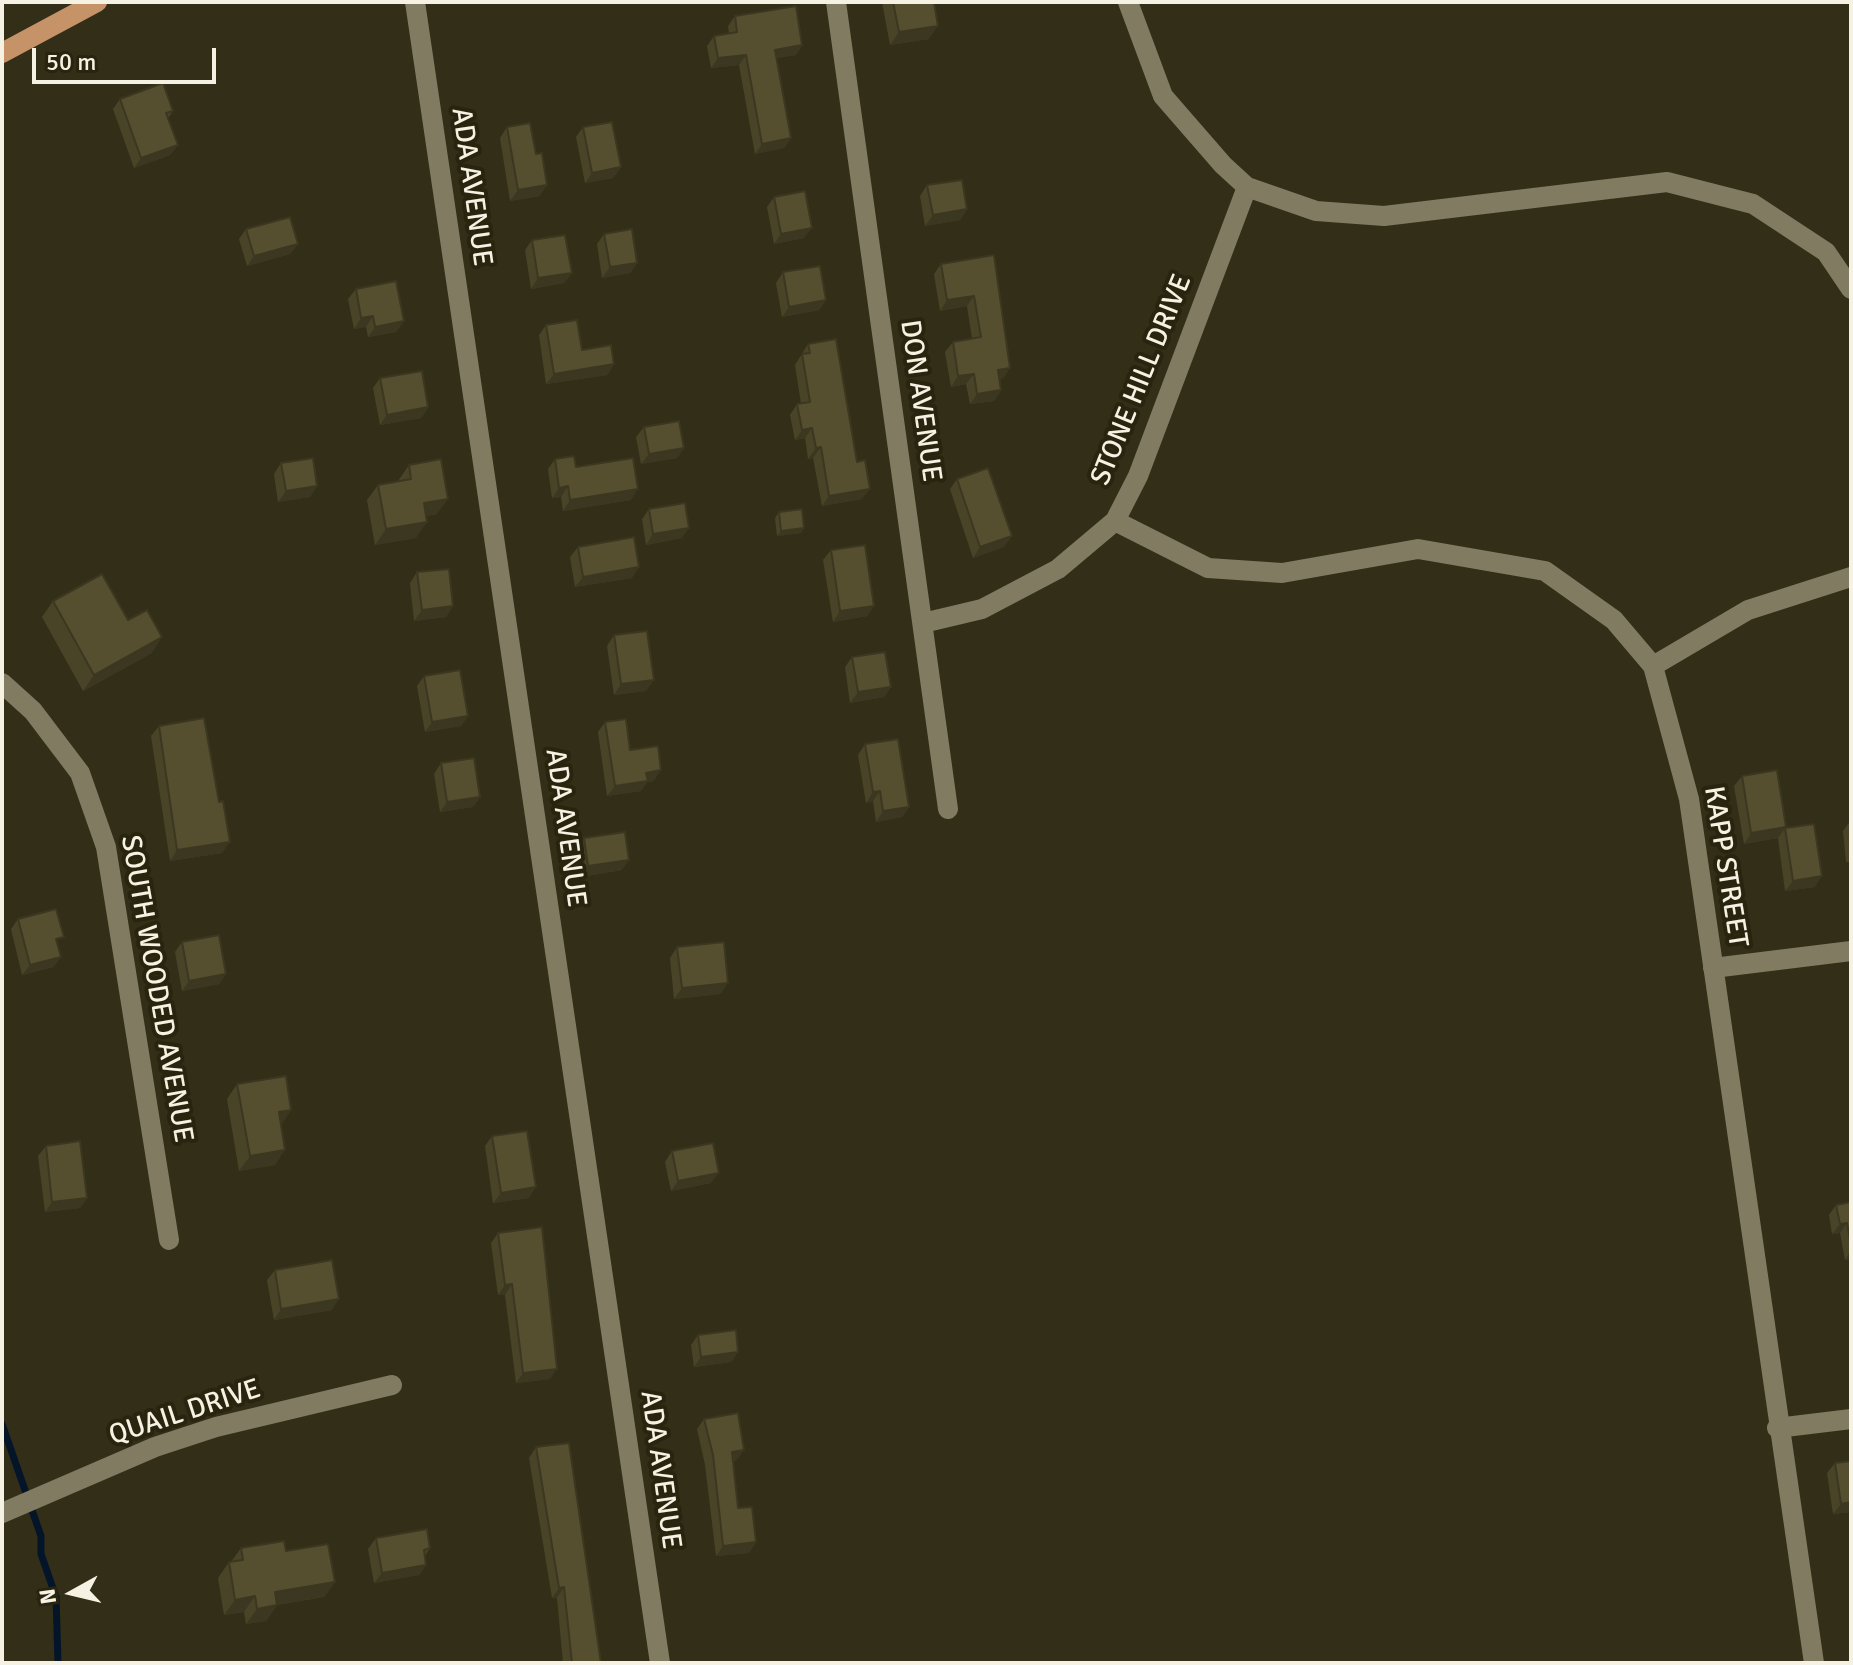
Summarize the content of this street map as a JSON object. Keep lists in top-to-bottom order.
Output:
{
  "streets": {
    "street": [
      "ADA AVENUE",
      "STONE HILL DRIVE",
      "DON AVENUE",
      "KAPP STREET",
      "SOUTH WOODED AVENUE",
      "QUAIL DRIVE"
    ]
  },
  "crossings": [
    ["STONE HILL DRIVE", "DON AVENUE"],
    ["STONE HILL DRIVE", "KAPP STREET"]
  ],
  "scale_bar": "50 m",
  "north": "left"
}
